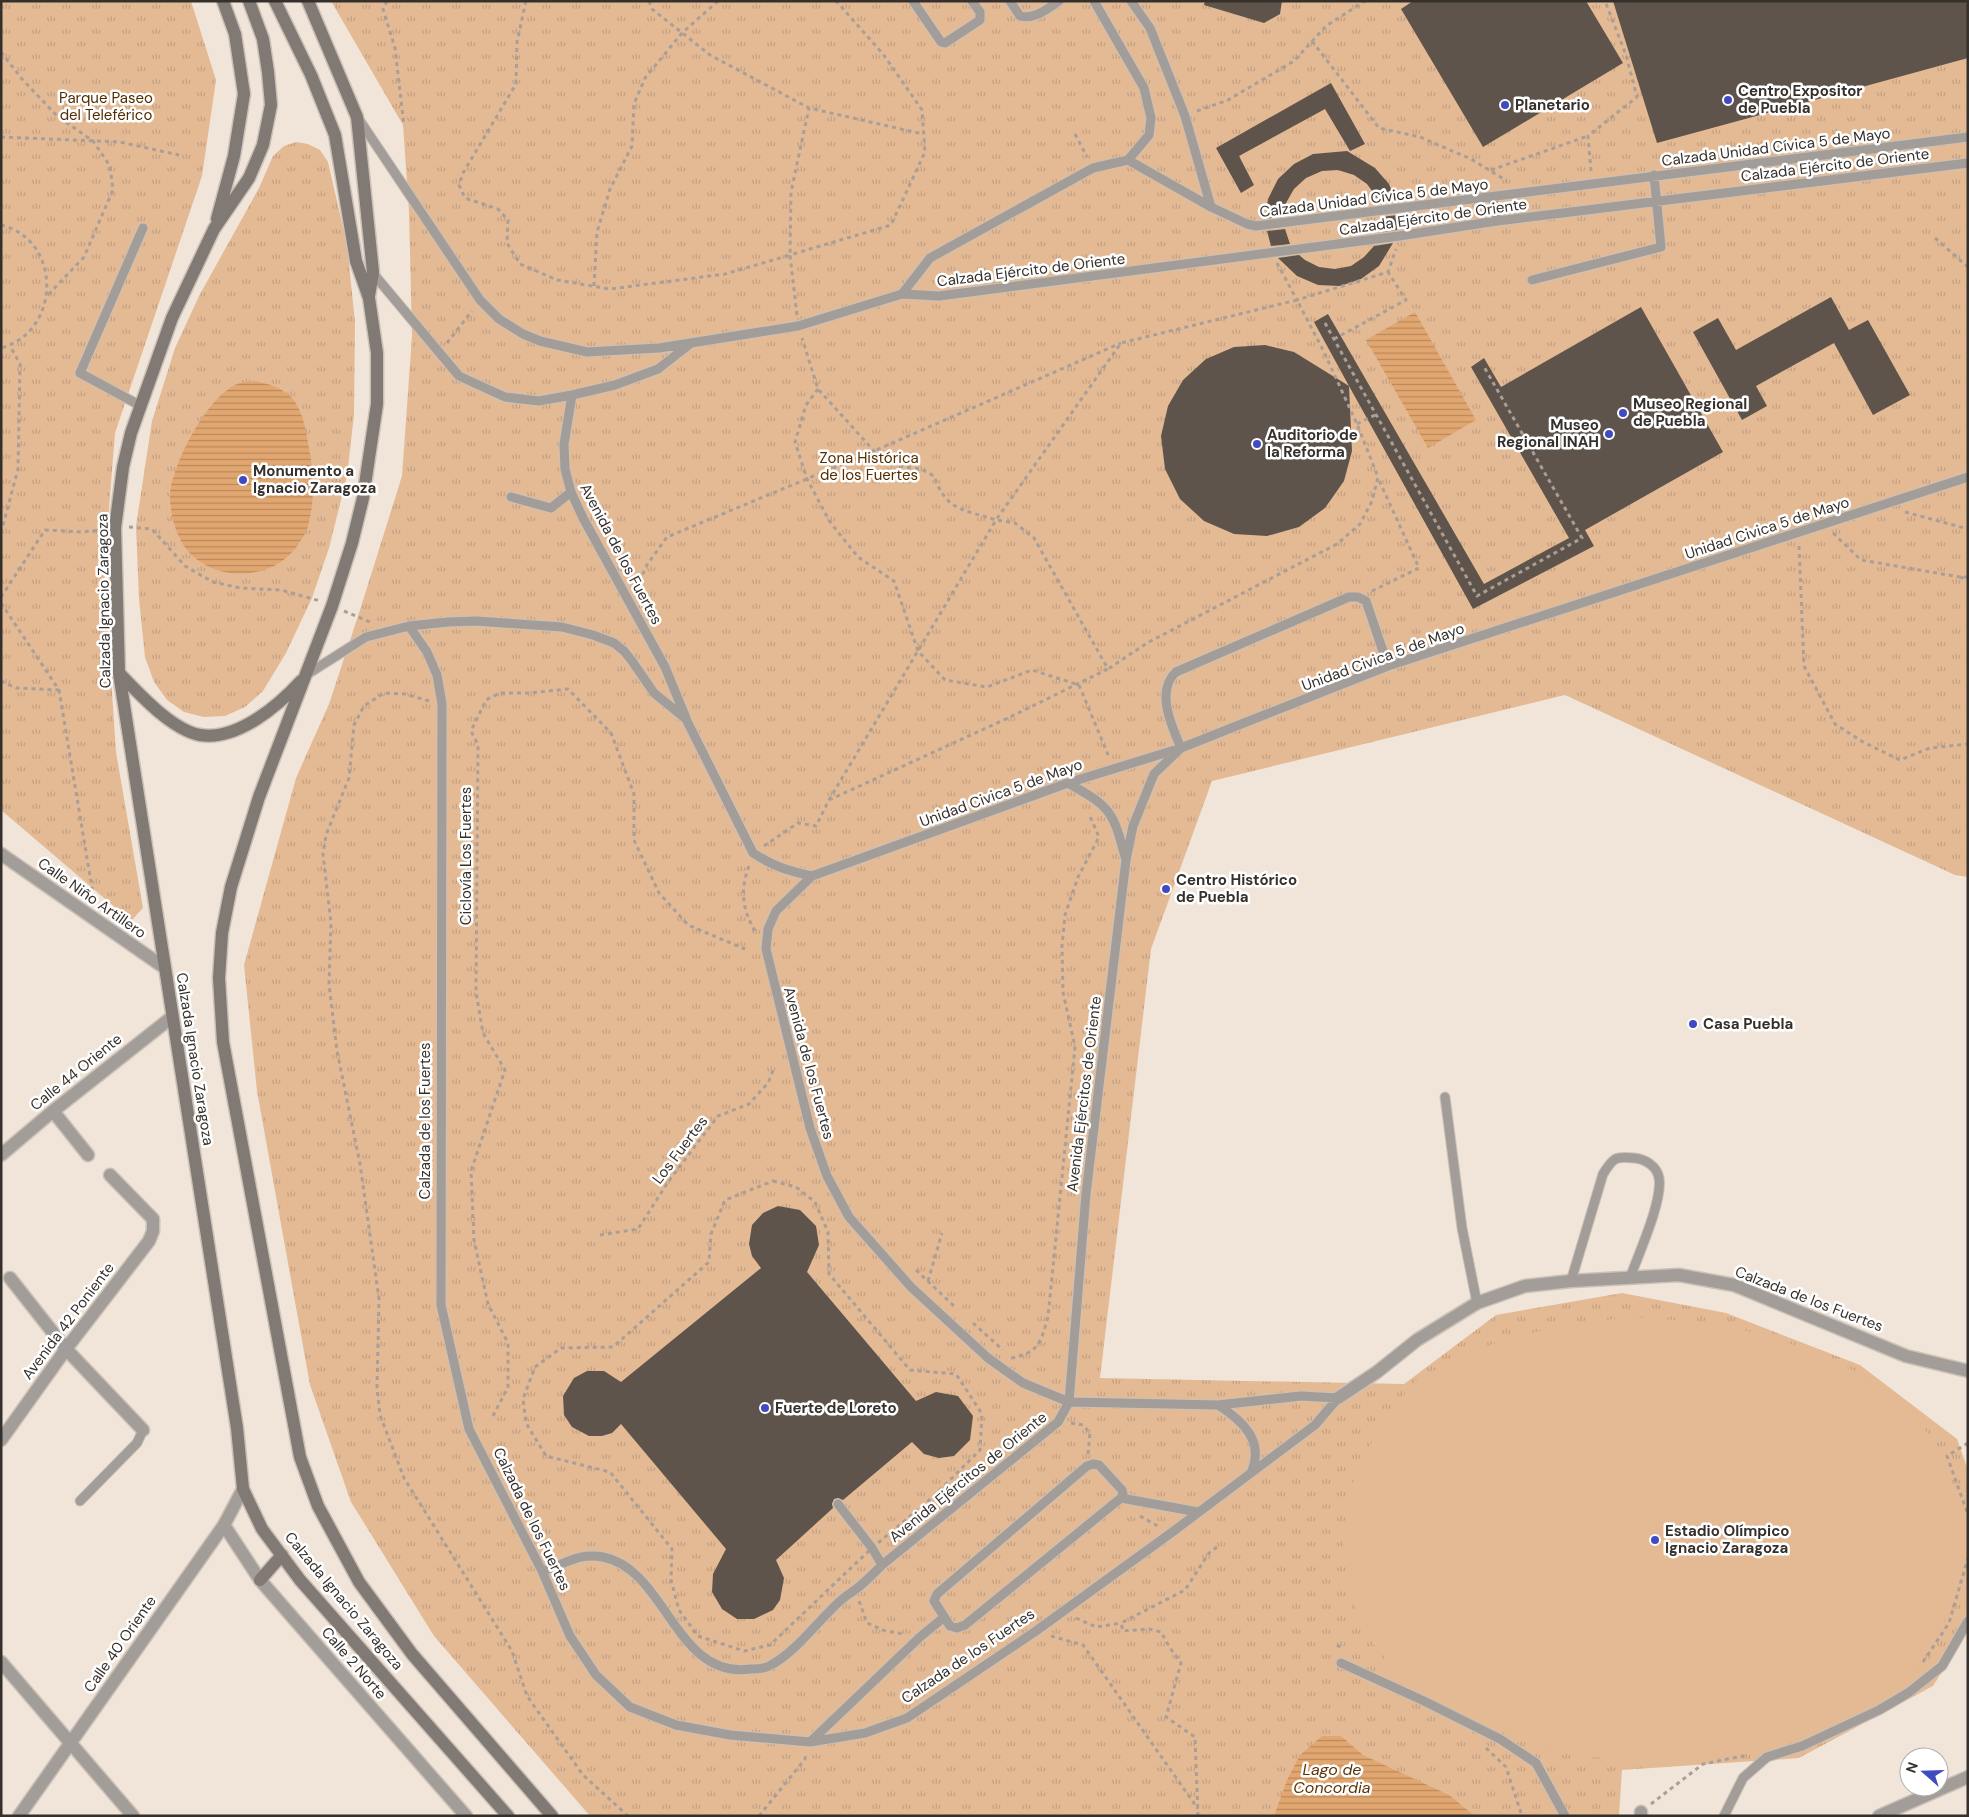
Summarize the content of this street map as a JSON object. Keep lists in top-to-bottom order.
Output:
{
  "streets": {
    "main road": ["Calzada Ignacio Zaragoza"],
    "street": [
      "Calle Niño Artillero",
      "Calle 44 Oriente",
      "Calzada de los Fuertes",
      "Avenida 42 Poniente",
      "Calle 40 Oriente",
      "Calle 2 Norte"
    ],
    "lane": [
      "Calzada Unidad Cívica 5 de Mayo",
      "Calzada Ejército de Oriente",
      "Unidad Civica 5 de Mayo",
      "Avenida de los Fuertes",
      "Avenida Ejércitos de Oriente"
    ],
    "path": ["Ciclovía Los Fuertes", "Los Fuertes"]
  },
  "crossings": [
    ["Unidad Civica 5 de Mayo", "Avenida de los Fuertes"],
    ["Unidad Civica 5 de Mayo", "Avenida Ejércitos de Oriente"],
    ["Avenida de los Fuertes", "Avenida Ejércitos de Oriente"],
    ["Avenida de los Fuertes", "Calzada de los Fuertes"],
    ["Calzada Ignacio Zaragoza", "Calle Niño Artillero"],
    ["Calzada Ignacio Zaragoza", "Calle 44 Oriente"],
    ["Calzada Ignacio Zaragoza", "Calle 40 Oriente"],
    ["Avenida Ejércitos de Oriente", "Calzada de los Fuertes"],
    ["Calle 40 Oriente", "Calle 2 Norte"]
  ],
  "water": ["Lago de Concordia"],
  "parks": ["Parque Paseo del Teleférico", "Zona Histórica de los Fuertes"],
  "places": [
    "Centro Expositor de Puebla",
    "Planetario",
    "Museo Regional de Puebla",
    "Museo Regional INAH",
    "Auditorio de la Reforma",
    "Monumento a Ignacio Zaragoza",
    "Centro Histórico de Puebla",
    "Casa Puebla",
    "Fuerte de Loreto",
    "Estadio Olímpico Ignacio Zaragoza"
  ],
  "north": "left"
}
